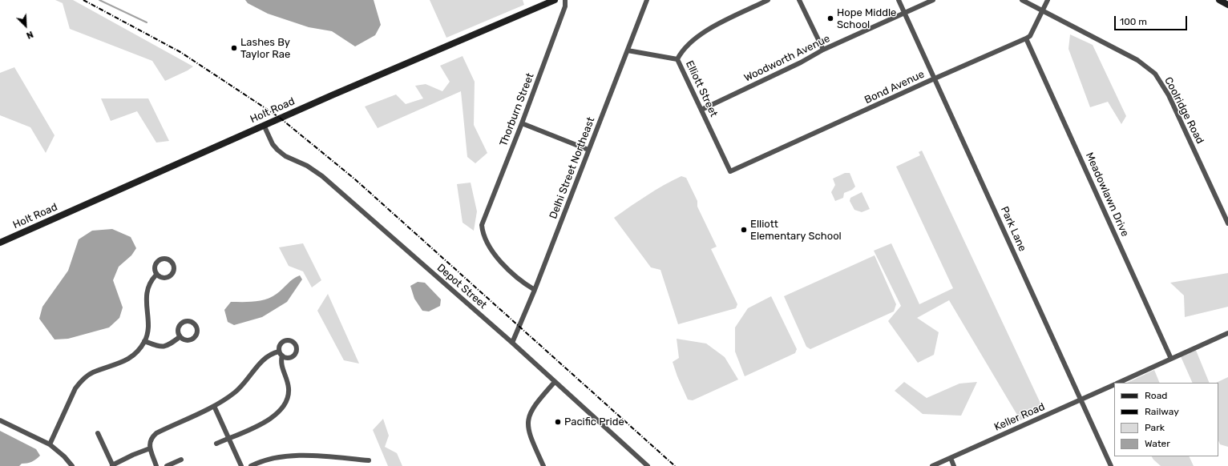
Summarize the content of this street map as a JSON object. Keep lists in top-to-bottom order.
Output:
{
  "streets": {
    "main road": ["Holt Road"],
    "street": [
      "Woodworth Avenue",
      "Bond Avenue",
      "Elliott Street",
      "Thorburn Street",
      "Coolridge Road",
      "Delhi Street Northeast",
      "Meadowlawn Drive",
      "Park Lane",
      "Depot Street",
      "Keller Road"
    ]
  },
  "crossings": [
    ["Woodworth Avenue", "Elliott Street"],
    ["Woodworth Avenue", "Park Lane"],
    ["Bond Avenue", "Elliott Street"],
    ["Bond Avenue", "Meadowlawn Drive"],
    ["Bond Avenue", "Park Lane"],
    ["Elliott Street", "Delhi Street Northeast"],
    ["Thorburn Street", "Delhi Street Northeast"],
    ["Holt Road", "Depot Street"],
    ["Delhi Street Northeast", "Depot Street"],
    ["Meadowlawn Drive", "Keller Road"],
    ["Park Lane", "Keller Road"]
  ],
  "places": [
    "Hope Middle School",
    "Lashes By Taylor Rae",
    "Elliott Elementary School",
    "Pacific Pride"
  ],
  "legend": [
    "Road",
    "Railway",
    "Park",
    "Water"
  ],
  "scale_bar": "100 m",
  "north": "bottom right"
}
